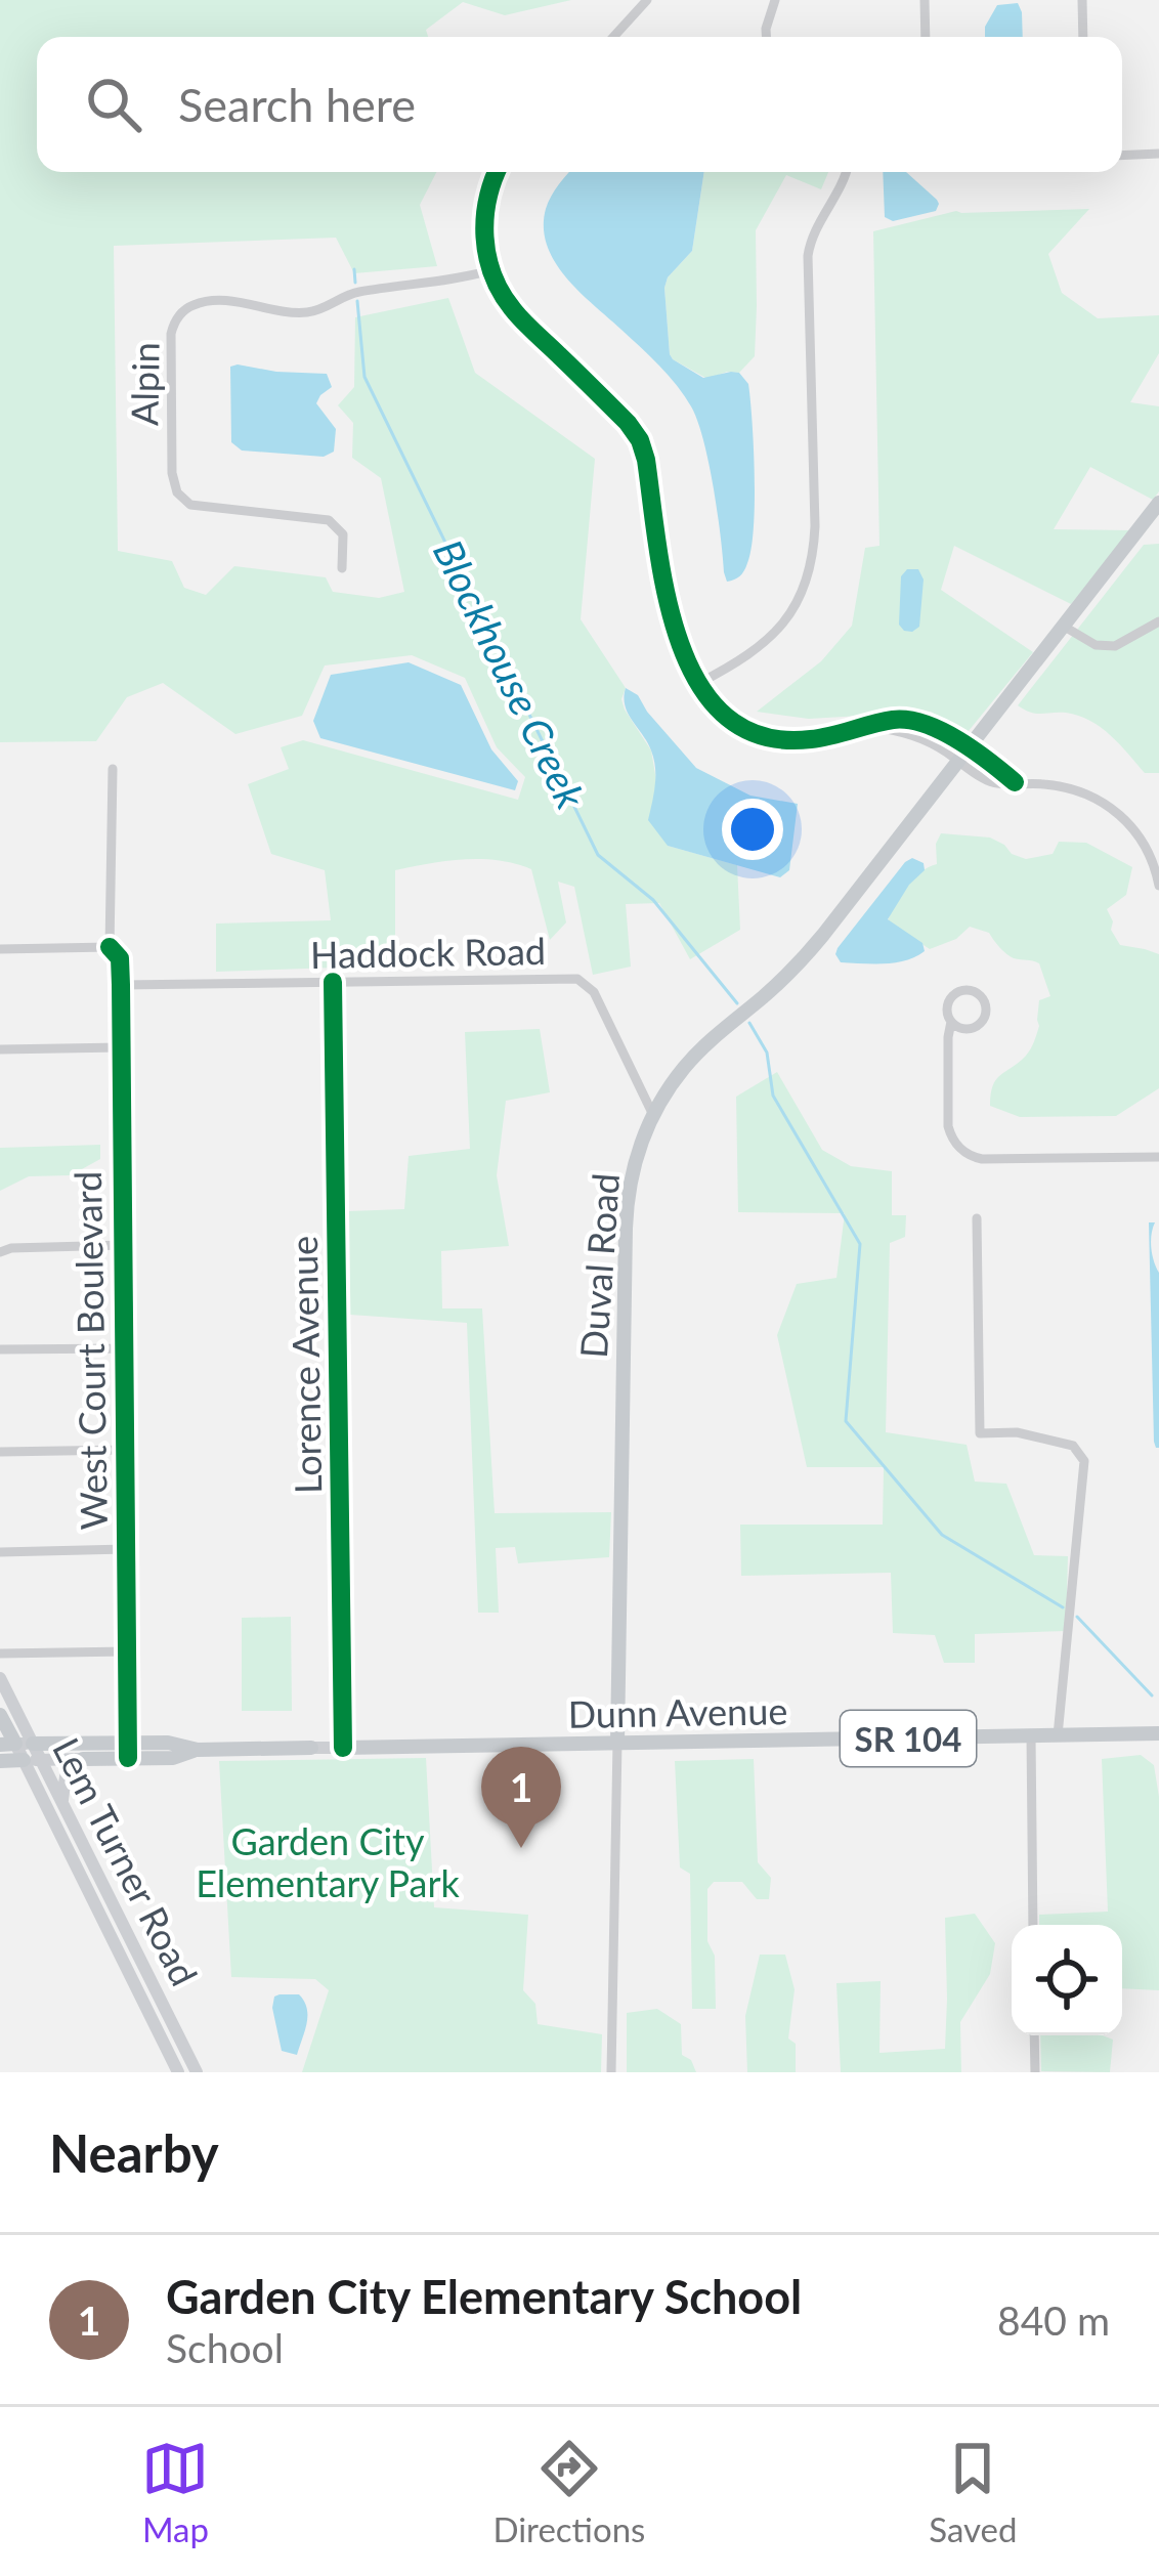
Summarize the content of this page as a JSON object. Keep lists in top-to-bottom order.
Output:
{
  "streets": {
    "main road": [
      "Duval Road",
      "Dunn Avenue",
      "SR 104",
      "Lem Turner Road"
    ],
    "street": [
      "Alpin",
      "Haddock Road",
      "West Court Boulevard",
      "Lorence Avenue"
    ]
  },
  "crossings": [
    ["Haddock Road", "Duval Road"],
    ["Haddock Road", "West Court Boulevard"],
    ["Haddock Road", "Lorence Avenue"],
    ["Duval Road", "Dunn Avenue"],
    ["West Court Boulevard", "Dunn Avenue"],
    ["Lorence Avenue", "Dunn Avenue"],
    ["Dunn Avenue", "Lem Turner Road"]
  ],
  "water": ["Blockhouse Creek"],
  "parks": ["Garden City Elementary Park"],
  "page": {
    "search": "Search here",
    "pins": "1",
    "heading": "Nearby",
    "list": [
      {
        "mark": "1",
        "name": "Garden City Elementary School",
        "note": "School",
        "value": "840 m"
      }
    ],
    "nav": ["Map", "Directions", "Saved"]
  }
}
